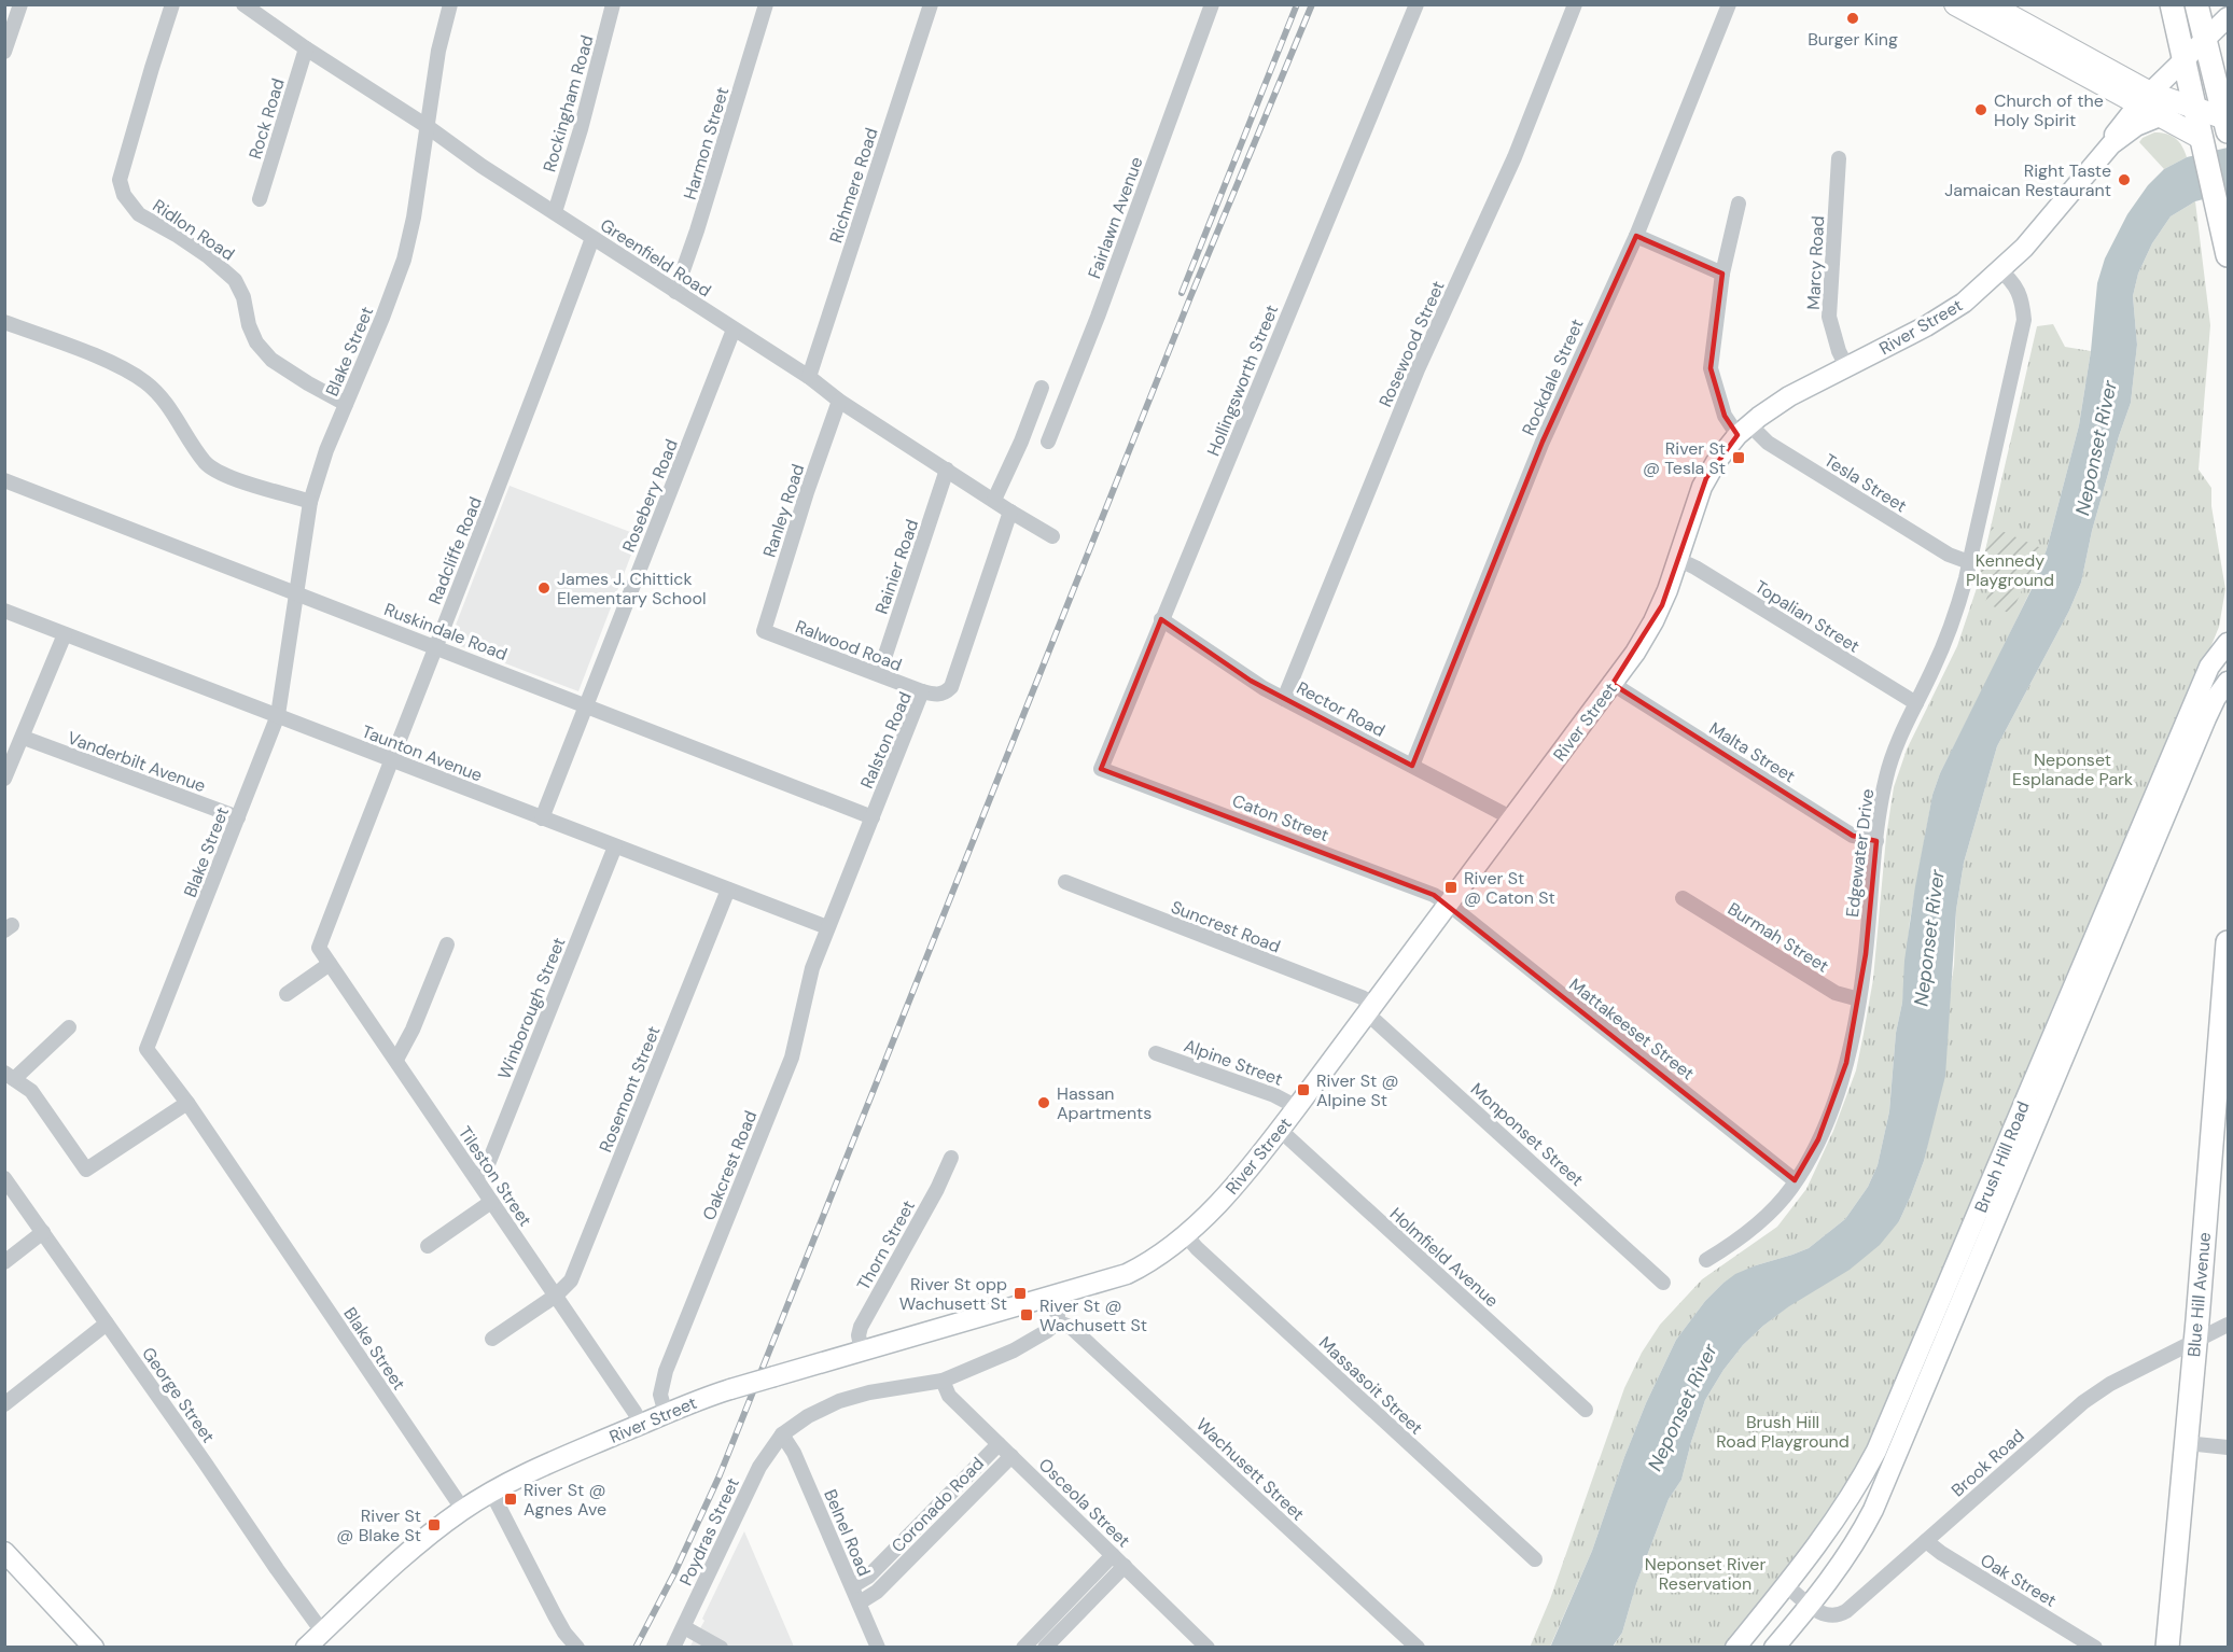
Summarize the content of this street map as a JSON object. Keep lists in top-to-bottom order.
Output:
{
  "streets": {
    "highway": ["Blue Hill Avenue"],
    "main road": ["River Street", "Brush Hill Road"],
    "street": [
      "Rockingham Road",
      "Rock Road",
      "Harmon Street",
      "Richmere Road",
      "Fairlawn Avenue",
      "Ridlon Road",
      "Greenfield Road",
      "Marcy Road",
      "Rosewood Street",
      "Blake Street",
      "Rockdale Street",
      "Hollingsworth Street",
      "Tesla Street",
      "Rosebery Road",
      "Ranley Road",
      "Radcliffe Road",
      "Rainier Road",
      "Topalian Street",
      "Ruskindale Road",
      "Ralwood Road",
      "Rector Road",
      "Ralston Road",
      "Malta Street",
      "Taunton Avenue",
      "Vanderbilt Avenue",
      "Caton Street",
      "Edgewater Drive",
      "Suncrest Road",
      "Burmah Street",
      "Winborough Street",
      "Mattakeeset Street",
      "Alpine Street",
      "Rosemont Street",
      "Monponset Street",
      "Oakcrest Road",
      "Tileston Street",
      "Thorn Street",
      "Holmfield Avenue",
      "Massasoit Street",
      "George Street",
      "Brook Road",
      "Wachusett Street",
      "Osceola Street",
      "Coronado Road",
      "Poydras Street",
      "Belnel Road",
      "Oak Street"
    ]
  },
  "crossings": [
    ["Rockingham Road", "Greenfield Road"],
    ["Rock Road", "Greenfield Road"],
    ["Harmon Street", "Greenfield Road"],
    ["Richmere Road", "Greenfield Road"],
    ["Ridlon Road", "Blake Street"],
    ["Greenfield Road", "Blake Street"],
    ["Greenfield Road", "Rosebery Road"],
    ["Greenfield Road", "Ranley Road"],
    ["Greenfield Road", "Radcliffe Road"],
    ["Greenfield Road", "Rainier Road"],
    ["Greenfield Road", "Ralston Road"],
    ["Marcy Road", "River Street"],
    ["River Street", "Blake Street"],
    ["River Street", "Tesla Street"],
    ["River Street", "Topalian Street"],
    ["River Street", "Rector Road"],
    ["River Street", "Malta Street"],
    ["River Street", "Caton Street"],
    ["River Street", "Edgewater Drive"],
    ["River Street", "Suncrest Road"],
    ["River Street", "Mattakeeset Street"],
    ["River Street", "Alpine Street"],
    ["River Street", "Monponset Street"],
    ["River Street", "Oakcrest Road"],
    ["River Street", "Tileston Street"],
    ["River Street", "Thorn Street"],
    ["River Street", "Holmfield Avenue"],
    ["River Street", "Massasoit Street"],
    ["River Street", "George Street"],
    ["Rosewood Street", "Rector Road"],
    ["Blake Street", "Ruskindale Road"],
    ["Blake Street", "Taunton Avenue"],
    ["Blake Street", "Vanderbilt Avenue"],
    ["Rockdale Street", "Rector Road"],
    ["Hollingsworth Street", "Rector Road"],
    ["Hollingsworth Street", "Caton Street"],
    ["Tesla Street", "Edgewater Drive"],
    ["Rosebery Road", "Ruskindale Road"],
    ["Rosebery Road", "Taunton Avenue"],
    ["Ranley Road", "Ralwood Road"],
    ["Radcliffe Road", "Ruskindale Road"],
    ["Radcliffe Road", "Taunton Avenue"],
    ["Radcliffe Road", "Tileston Street"],
    ["Rainier Road", "Ralwood Road"],
    ["Topalian Street", "Edgewater Drive"],
    ["Ruskindale Road", "Ralston Road"],
    ["Ralwood Road", "Ralston Road"],
    ["Ralston Road", "Taunton Avenue"],
    ["Ralston Road", "Oakcrest Road"],
    ["Malta Street", "Edgewater Drive"],
    ["Taunton Avenue", "Winborough Street"],
    ["Taunton Avenue", "Rosemont Street"],
    ["Taunton Avenue", "Oakcrest Road"],
    ["Caton Street", "Mattakeeset Street"],
    ["Edgewater Drive", "Burmah Street"],
    ["Edgewater Drive", "Mattakeeset Street"],
    ["Suncrest Road", "Monponset Street"],
    ["Winborough Street", "Tileston Street"],
    ["Rosemont Street", "Tileston Street"],
    ["Brush Hill Road", "Brook Road"],
    ["Blue Hill Avenue", "Brook Road"],
    ["Brook Road", "Oak Street"],
    ["Osceola Street", "Coronado Road"],
    ["Coronado Road", "Belnel Road"],
    ["Poydras Street", "Belnel Road"]
  ],
  "water": ["Neponset River"],
  "parks": [
    "Kennedy Playground",
    "Neponset Esplanade Park",
    "Brush Hill Road Playground",
    "Neponset River Reservation"
  ],
  "places": {
    "other": [
      "Burger King",
      "Church of the Holy Spirit",
      "Right Taste Jamaican Restaurant",
      "James J. Chittick Elementary School",
      "Hassan Apartments"
    ],
    "transit": [
      "River St @ Tesla St",
      "River St @ Caton St",
      "River St @ Alpine St",
      "River St opp Wachusett St",
      "River St @ Wachusett St",
      "River St @ Agnes Ave",
      "River St @ Blake St"
    ]
  }
}
